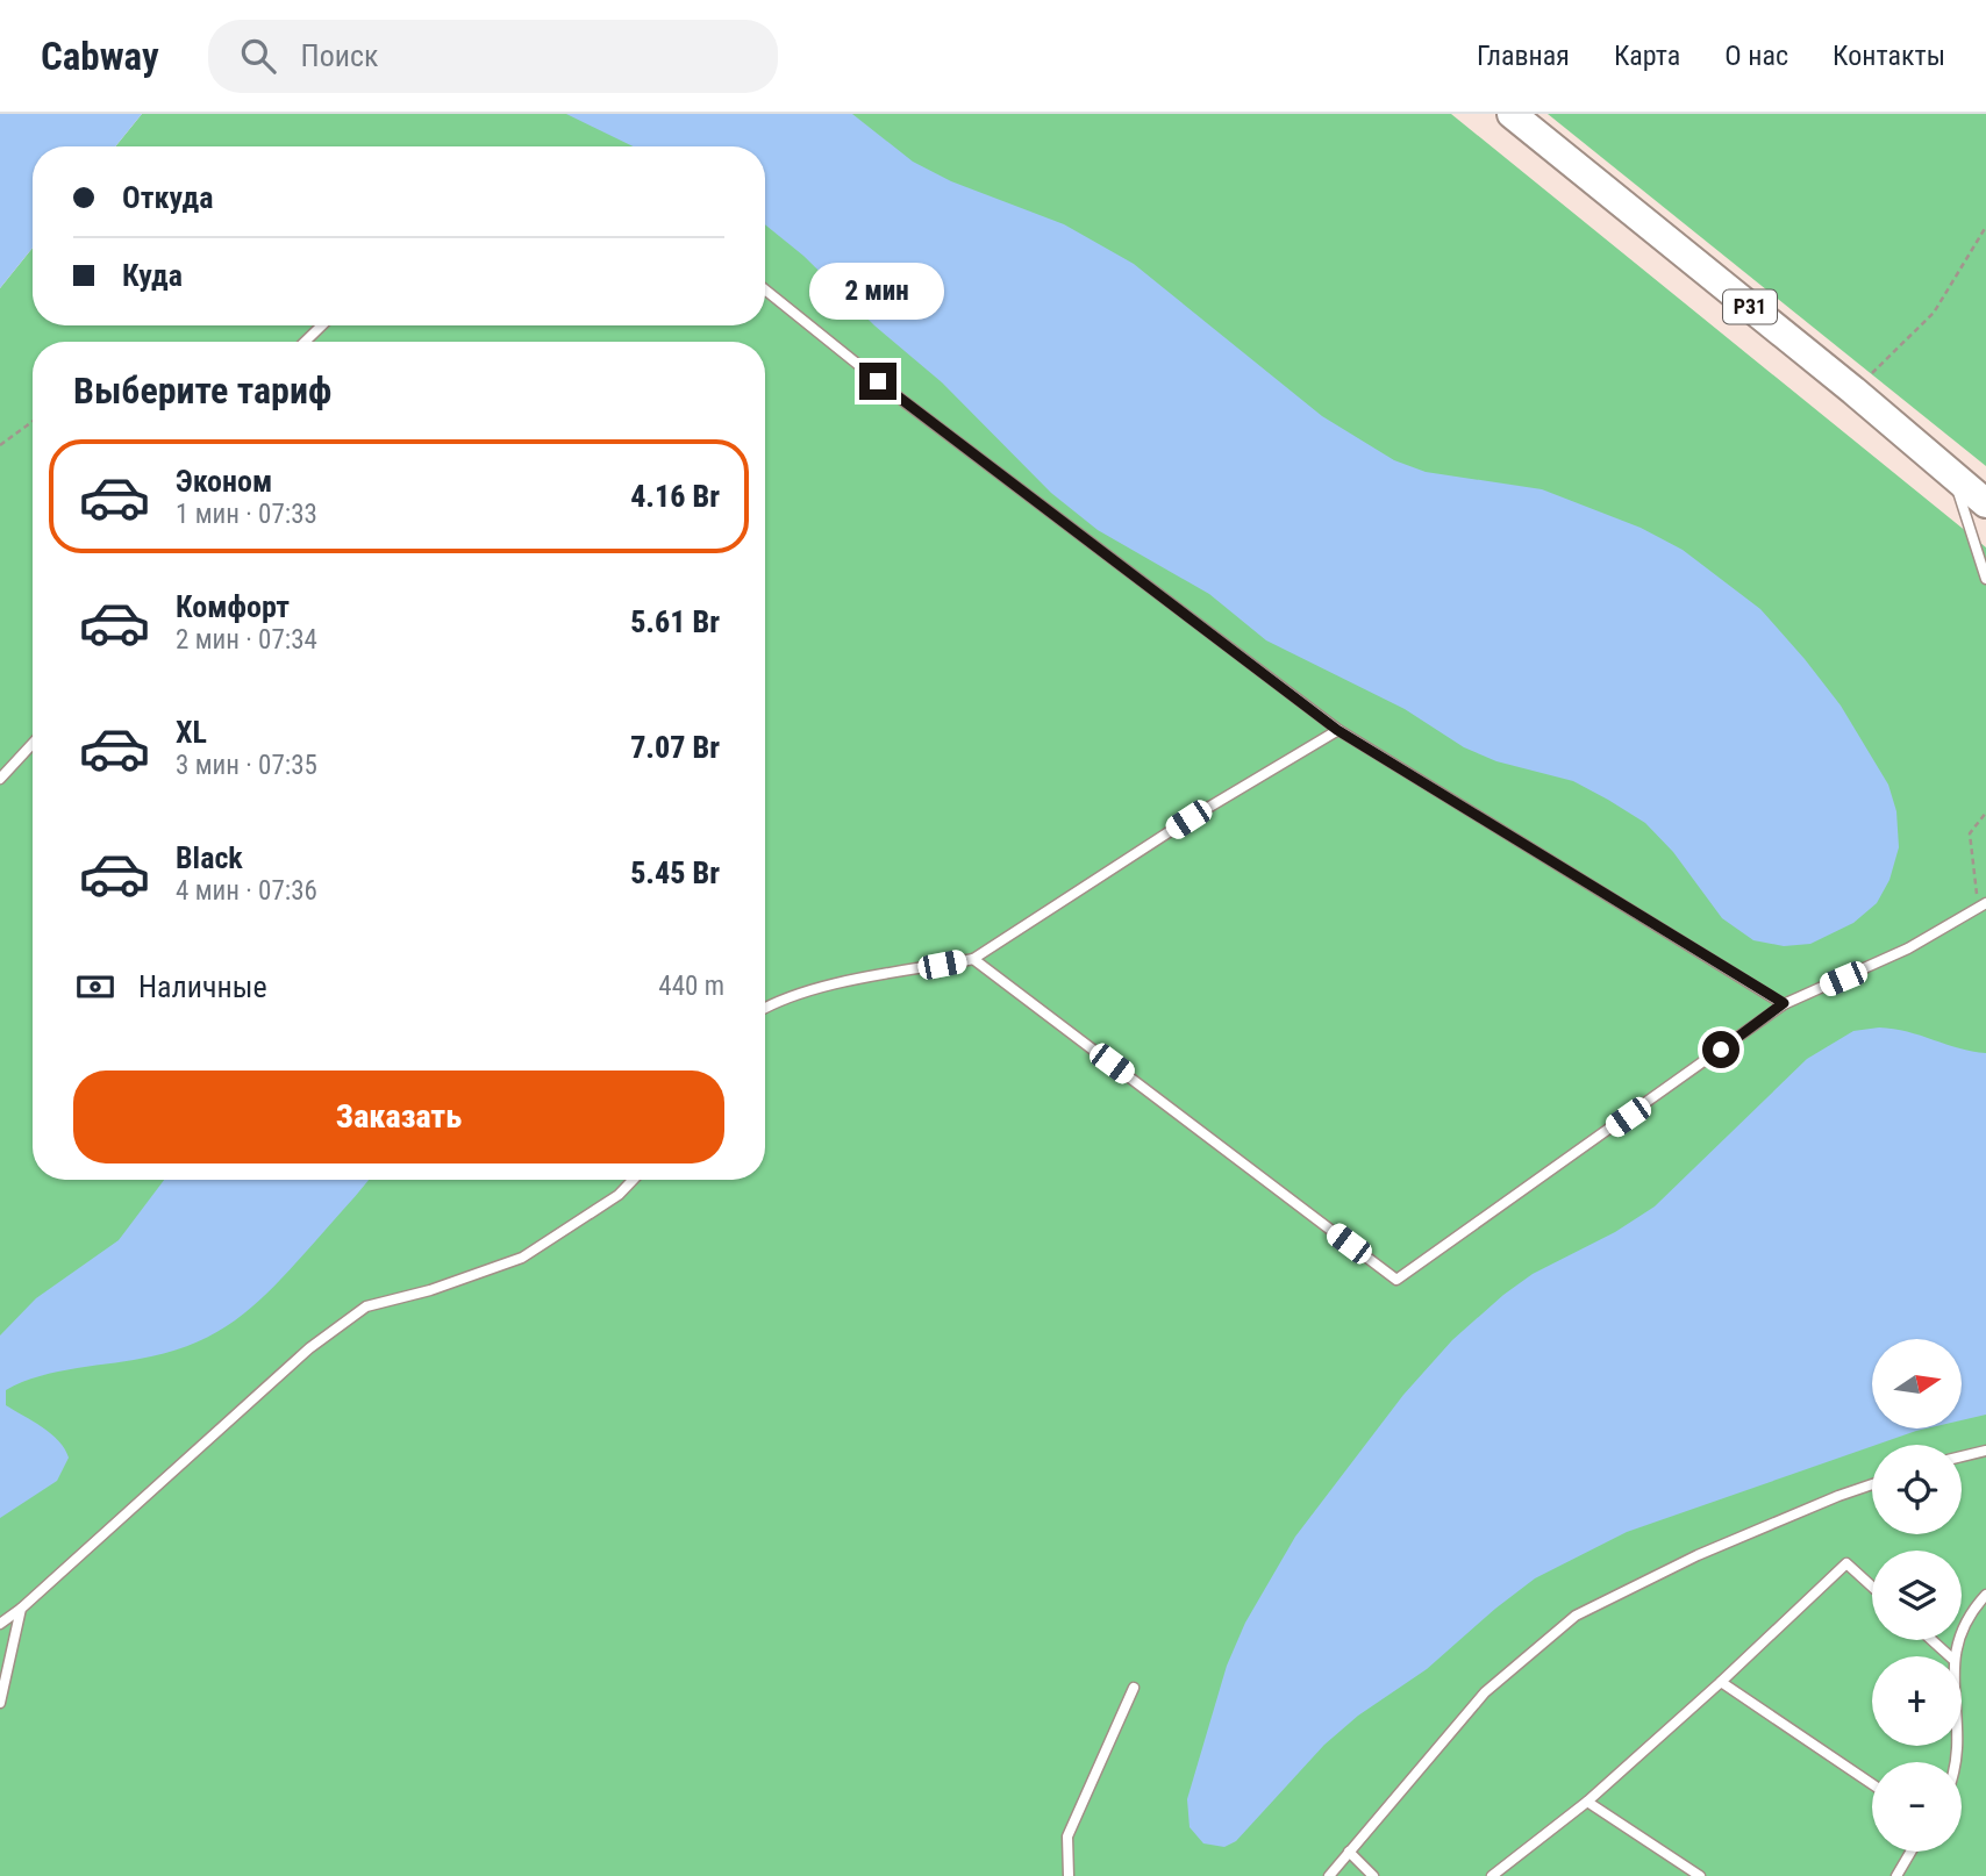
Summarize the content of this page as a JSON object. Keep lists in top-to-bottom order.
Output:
{
  "streets": {
    "main road": ["Р31"]
  },
  "north": "right",
  "page": {
    "header": "Cabway",
    "search": "Поиск",
    "nav": [
      "Главная",
      "Карта",
      "О нас",
      "Контакты"
    ],
    "banner": ["Откуда", "Куда"],
    "bubble": "2 мин",
    "heading": "Выберите тариф",
    "list": [
      {
        "name": "Эконом",
        "note": "1 мин · 07:33",
        "value": "4.16 Br"
      },
      {
        "name": "Комфорт",
        "note": "2 мин · 07:34",
        "value": "5.61 Br"
      },
      {
        "name": "XL",
        "note": "3 мин · 07:35",
        "value": "7.07 Br"
      },
      {
        "name": "Black",
        "note": "4 мин · 07:36",
        "value": "5.45 Br"
      }
    ],
    "pay": ["Наличные", "440 m"],
    "buttons": "Заказать",
    "map_buttons": ["+", "−"]
  }
}
